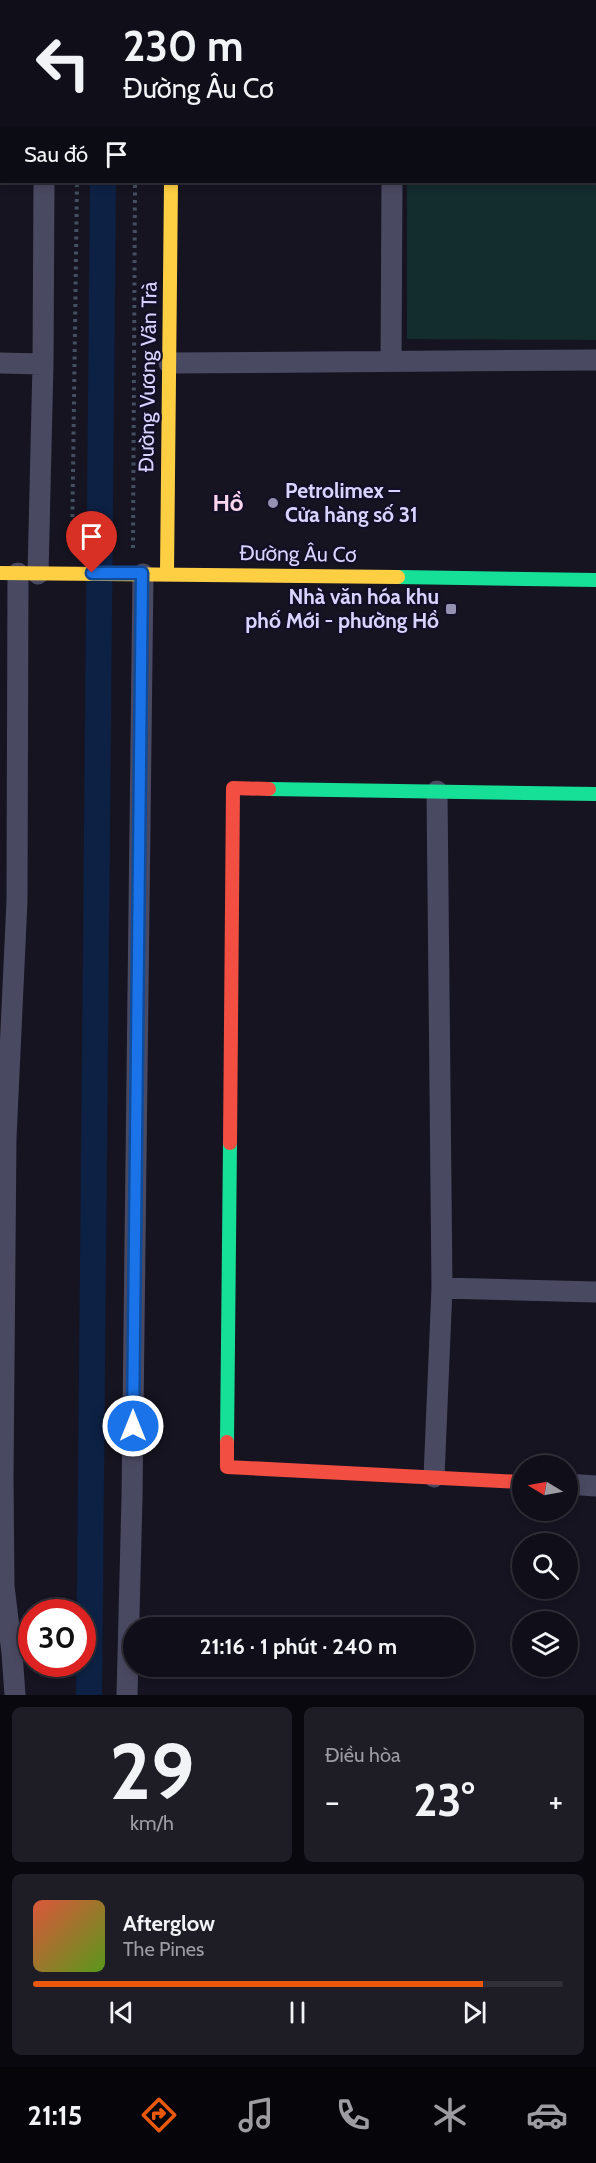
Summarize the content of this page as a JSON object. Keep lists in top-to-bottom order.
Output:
{
  "streets": {
    "street": ["Đường Vương Văn Trà", "Đường Âu Cơ"]
  },
  "crossings": [
    ["Đường Vương Văn Trà", "Đường Âu Cơ"]
  ],
  "districts": ["Hồ"],
  "places": {
    "other": ["Petrolimex – Cửa hàng số 31"],
    "transit": ["Nhà văn hóa khu phố Mới - phường Hồ"]
  },
  "north": "left",
  "page": {
    "turn": ["230 m", "Đường Âu Cơ"],
    "then": "Sau đó",
    "limit": "30",
    "trip": "21:16 · 1 phút · 240 m",
    "tile": [
      ["29", "km/h"],
      "Điều hòa"
    ],
    "heat": ["−", "23°", "+"],
    "song": ["Afterglow", "The Pines"],
    "tabs": "21:15"
  }
}
